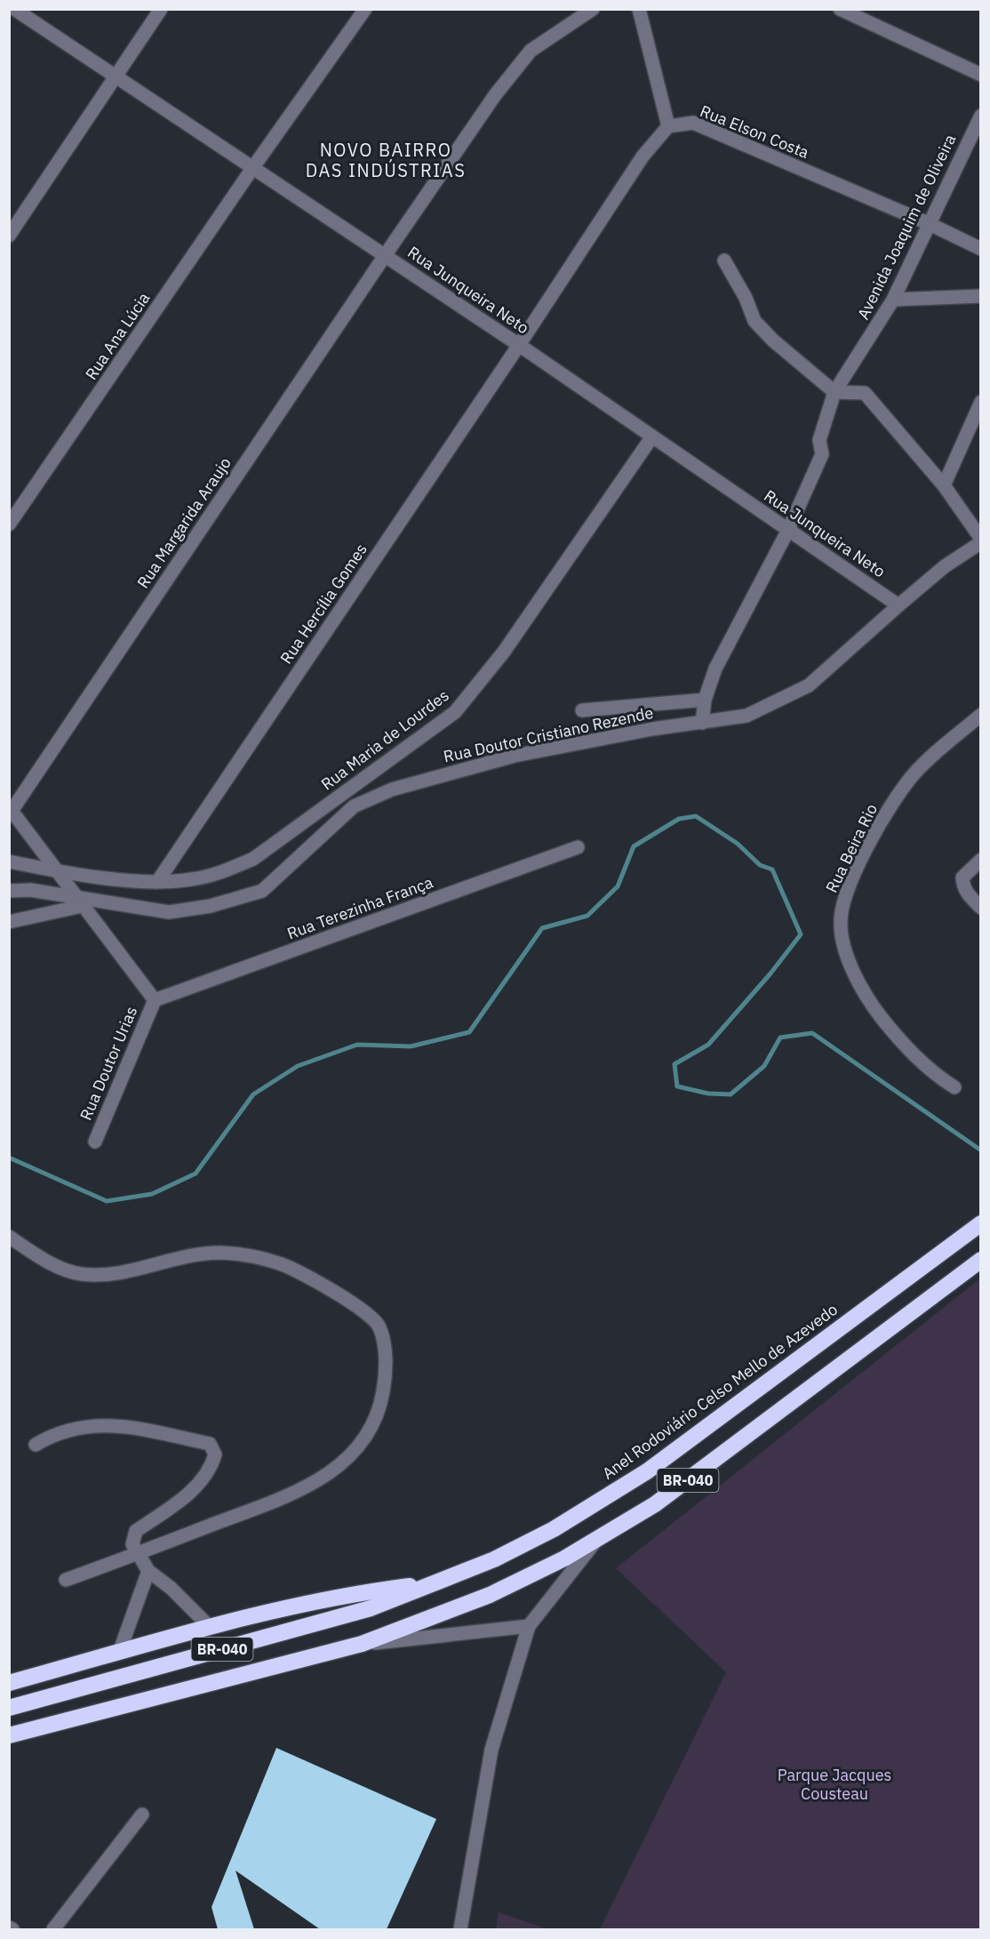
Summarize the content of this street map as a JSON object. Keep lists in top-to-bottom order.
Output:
{
  "streets": {
    "highway": ["Anel Rodoviário Celso Mello de Azevedo", "BR-040"],
    "street": [
      "Rua Elson Costa",
      "Avenida Joaquim de Oliveira",
      "Rua Junqueira Neto",
      "Rua Ana Lúcia",
      "Rua Margarida Araujo",
      "Rua Hercília Gomes",
      "Rua Doutor Cristiano Rezende",
      "Rua Maria de Lourdes",
      "Rua Beira Rio",
      "Rua Terezinha França",
      "Rua Doutor Urias"
    ]
  },
  "crossings": [
    ["Rua Elson Costa", "Avenida Joaquim de Oliveira"],
    ["Avenida Joaquim de Oliveira", "Rua Junqueira Neto"],
    ["Avenida Joaquim de Oliveira", "Rua Doutor Cristiano Rezende"],
    ["Rua Junqueira Neto", "Rua Ana Lúcia"],
    ["Rua Junqueira Neto", "Rua Margarida Araujo"],
    ["Rua Junqueira Neto", "Rua Hercília Gomes"],
    ["Rua Junqueira Neto", "Rua Doutor Cristiano Rezende"],
    ["Rua Junqueira Neto", "Rua Maria de Lourdes"],
    ["Rua Margarida Araujo", "Rua Doutor Urias"],
    ["Rua Hercília Gomes", "Rua Maria de Lourdes"],
    ["Rua Doutor Cristiano Rezende", "Rua Doutor Urias"],
    ["Rua Maria de Lourdes", "Rua Doutor Urias"],
    ["Rua Terezinha França", "Rua Doutor Urias"]
  ],
  "districts": ["NOVO BAIRRO DAS INDÚSTRIAS"],
  "parks": ["Parque Jacques Cousteau"]
}
